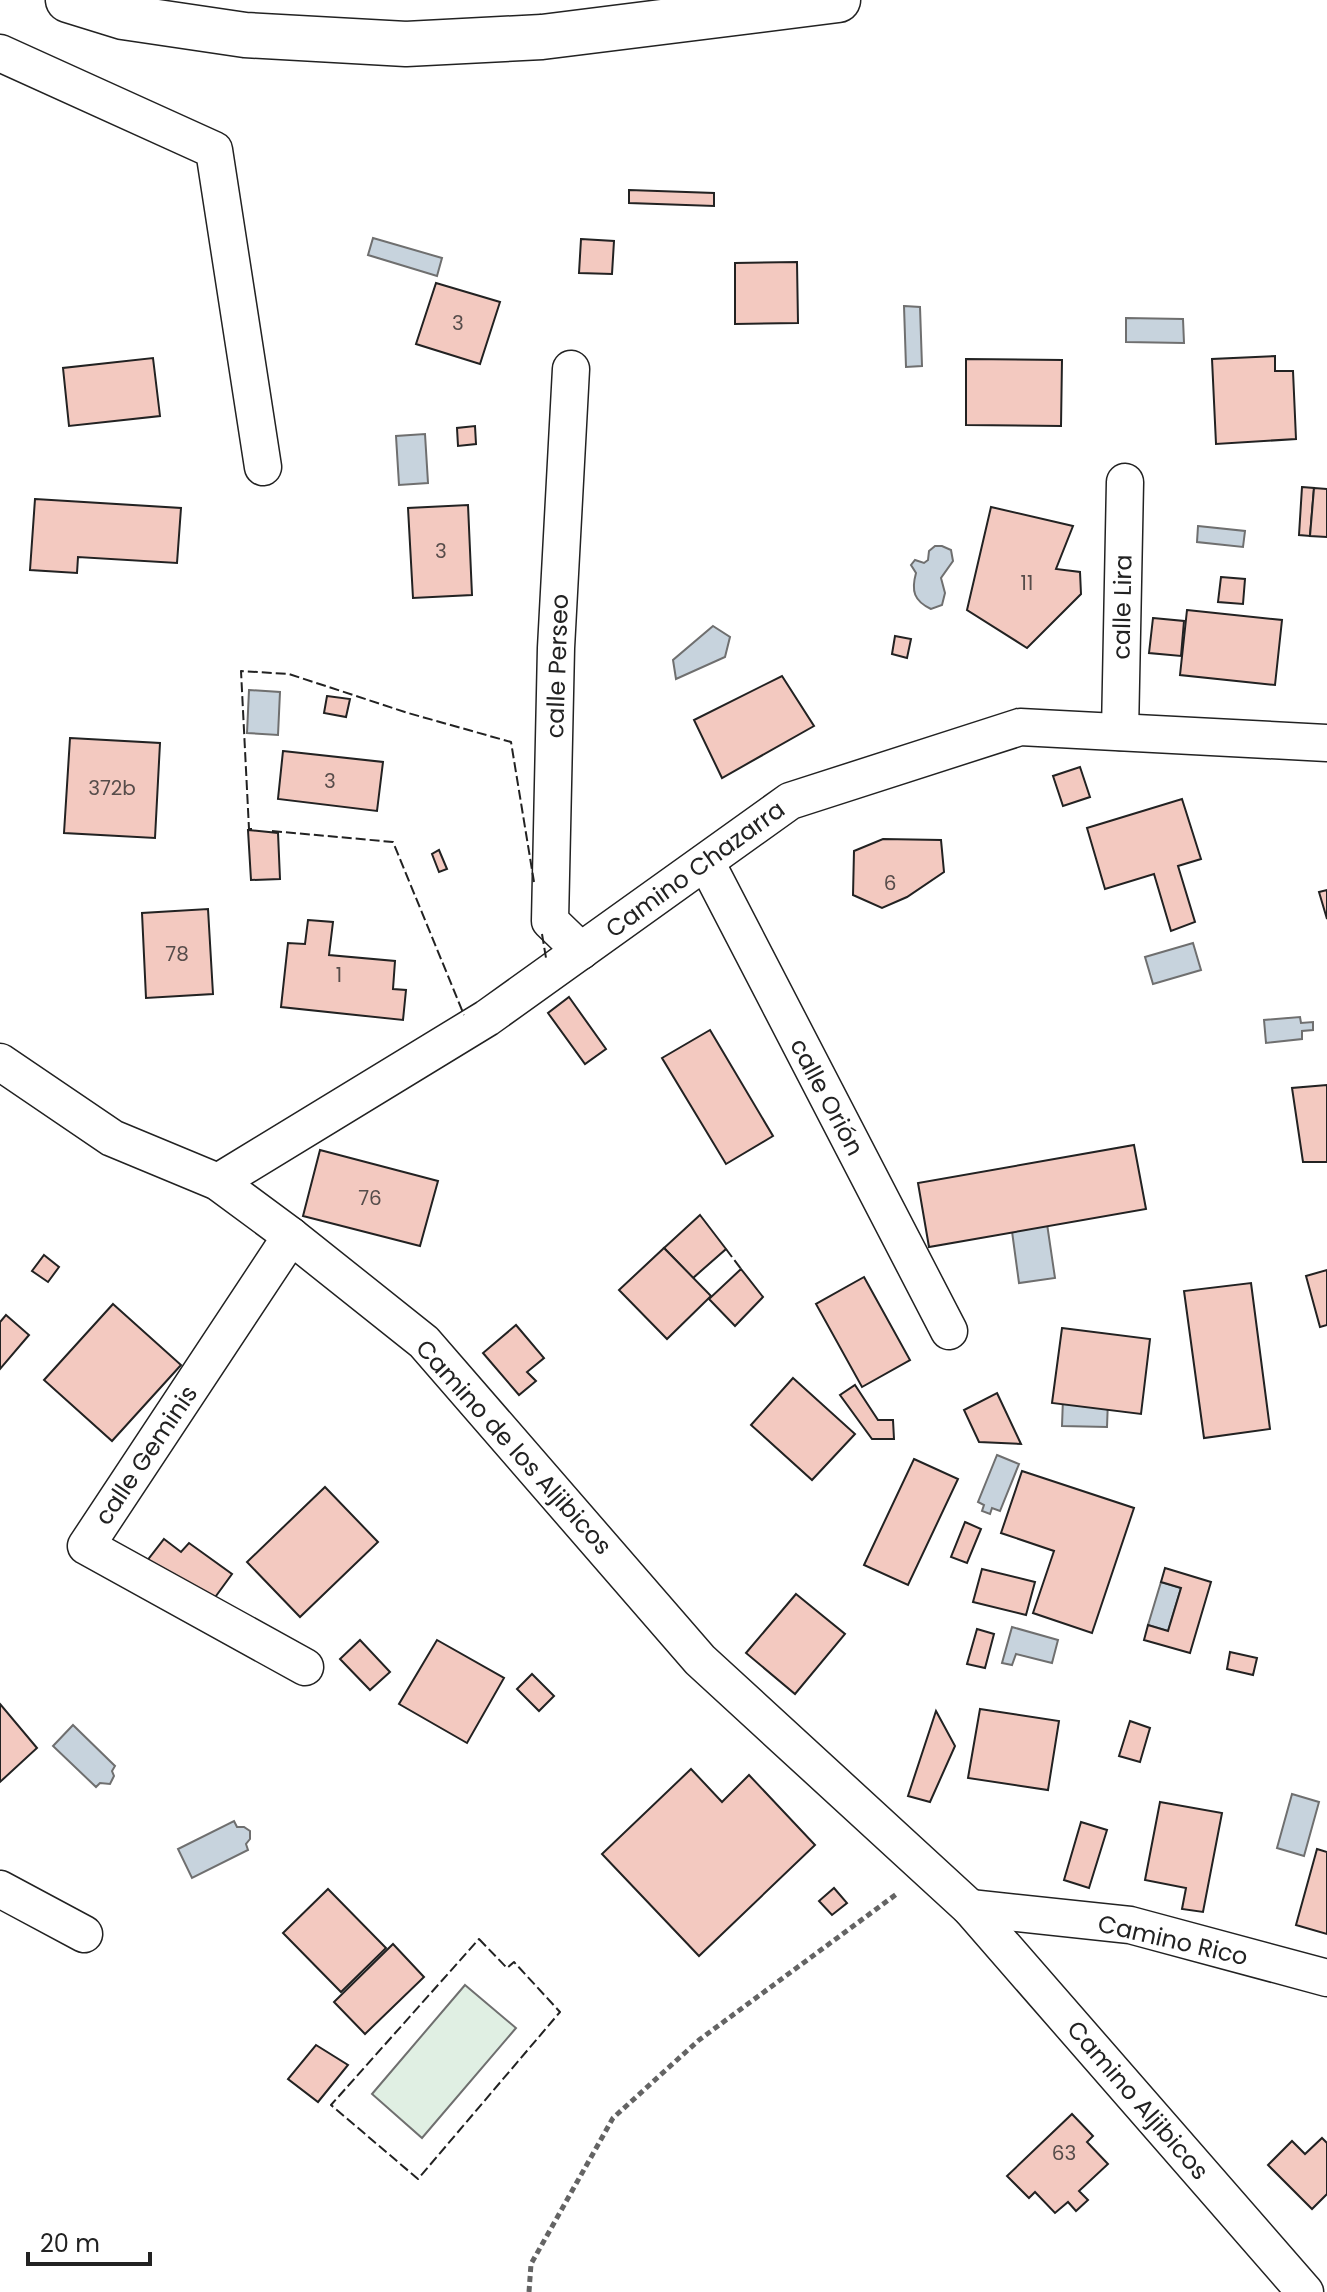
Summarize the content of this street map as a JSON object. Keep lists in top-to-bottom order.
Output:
{
  "streets": {
    "street": [
      "calle Lira",
      "calle Perseo",
      "Camino Chazarra",
      "calle Orión",
      "Camino de los Aljibicos",
      "calle Geminis",
      "Camino Rico",
      "Camino Aljibicos"
    ]
  },
  "crossings": [
    ["calle Lira", "Camino Chazarra"],
    ["calle Perseo", "Camino Chazarra"],
    ["Camino Chazarra", "calle Orión"],
    ["Camino Chazarra", "Camino de los Aljibicos"],
    ["Camino de los Aljibicos", "calle Geminis"],
    ["Camino de los Aljibicos", "Camino Rico"],
    ["Camino de los Aljibicos", "Camino Aljibicos"],
    ["Camino Rico", "Camino Aljibicos"]
  ],
  "house_numbers": [
    "3",
    "3",
    "11",
    "3",
    "372b",
    "6",
    "78",
    "1",
    "76",
    "63"
  ],
  "scale_bar": "20 m"
}
